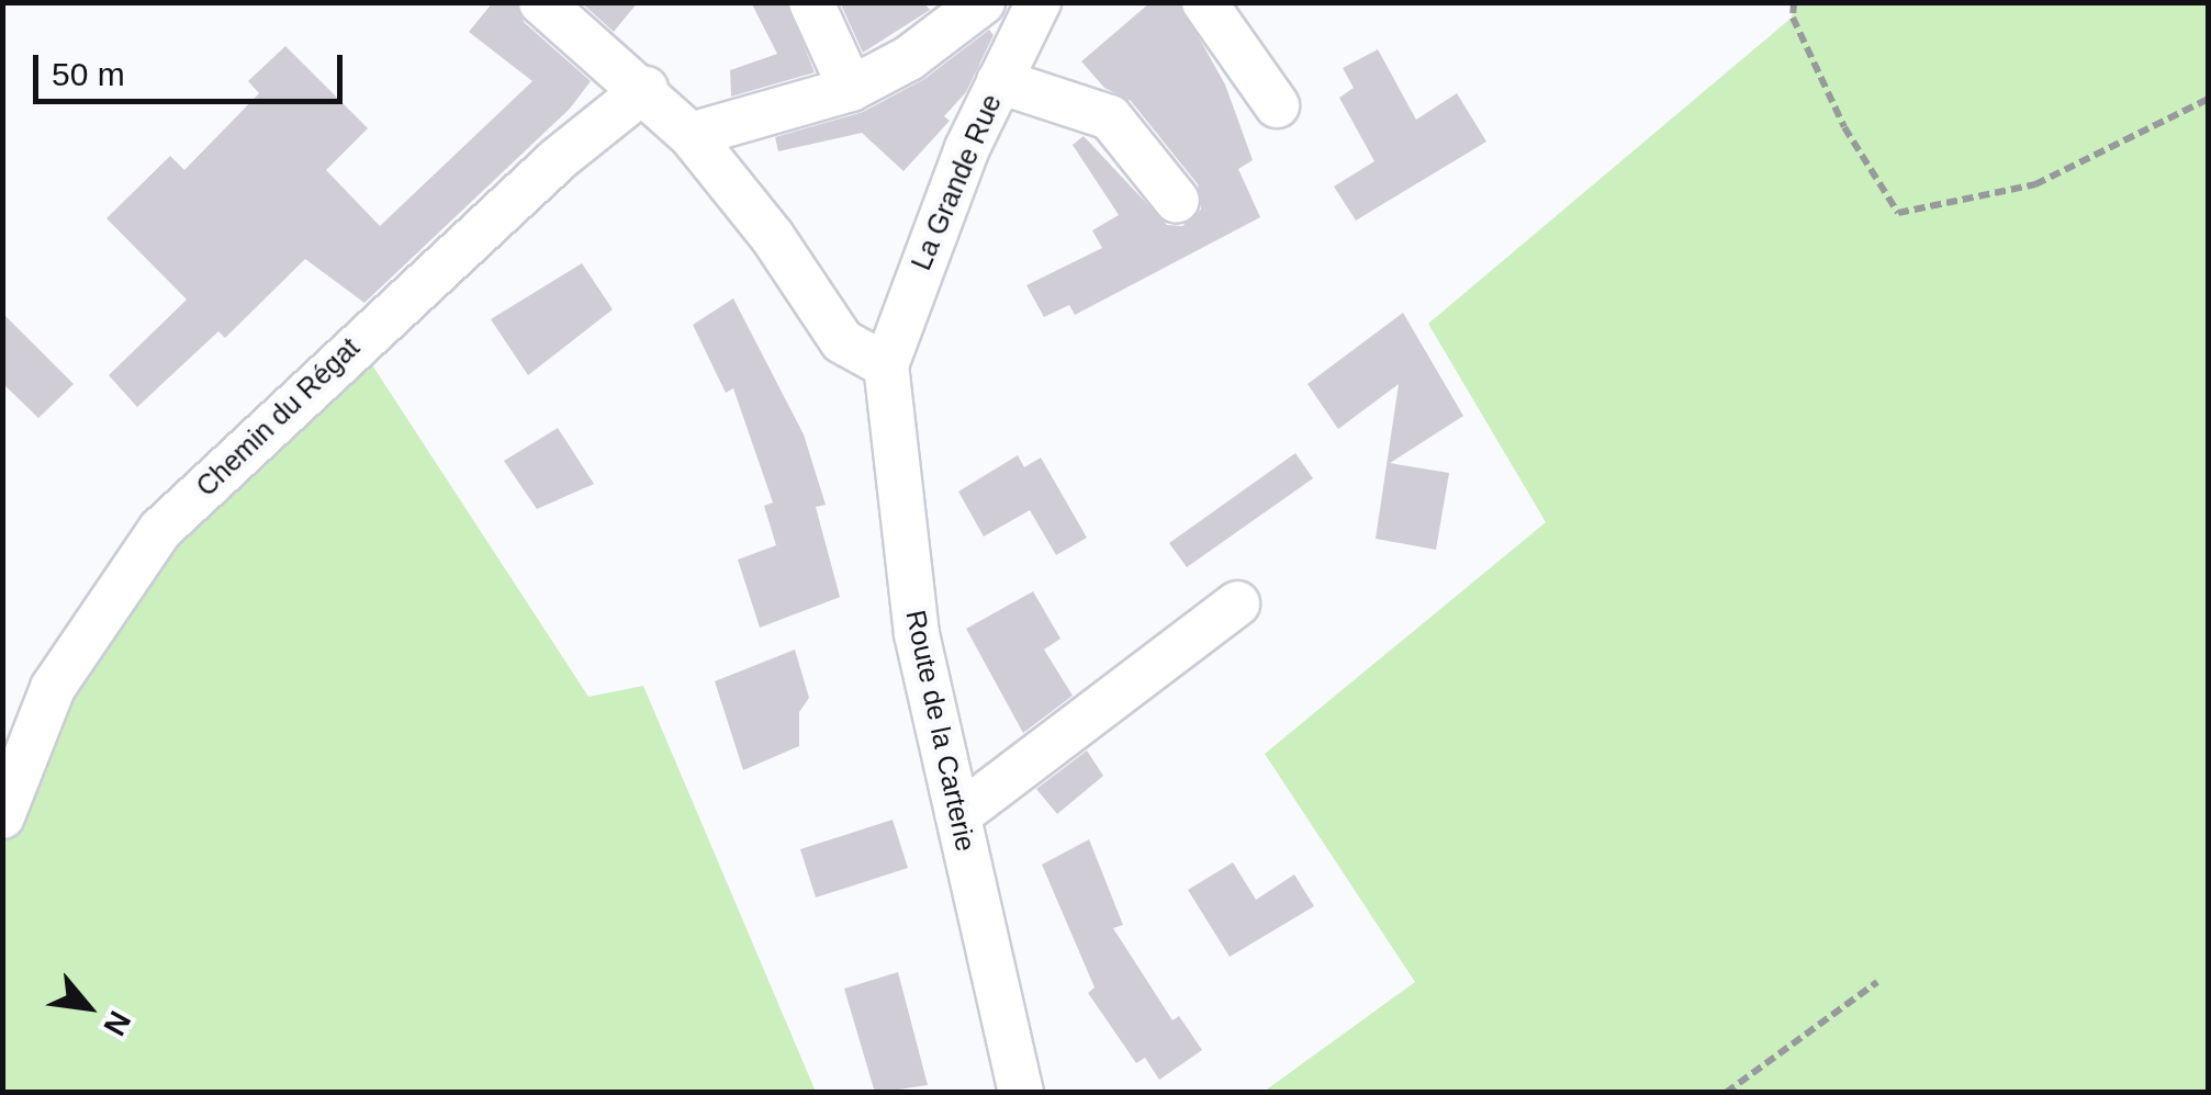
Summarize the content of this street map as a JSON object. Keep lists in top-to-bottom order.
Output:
{
  "streets": {
    "street": ["La Grande Rue", "Chemin du Régat", "Route de la Carterie"]
  },
  "crossings": [
    ["La Grande Rue", "Route de la Carterie"]
  ],
  "scale_bar": "50 m",
  "north": "bottom right"
}
